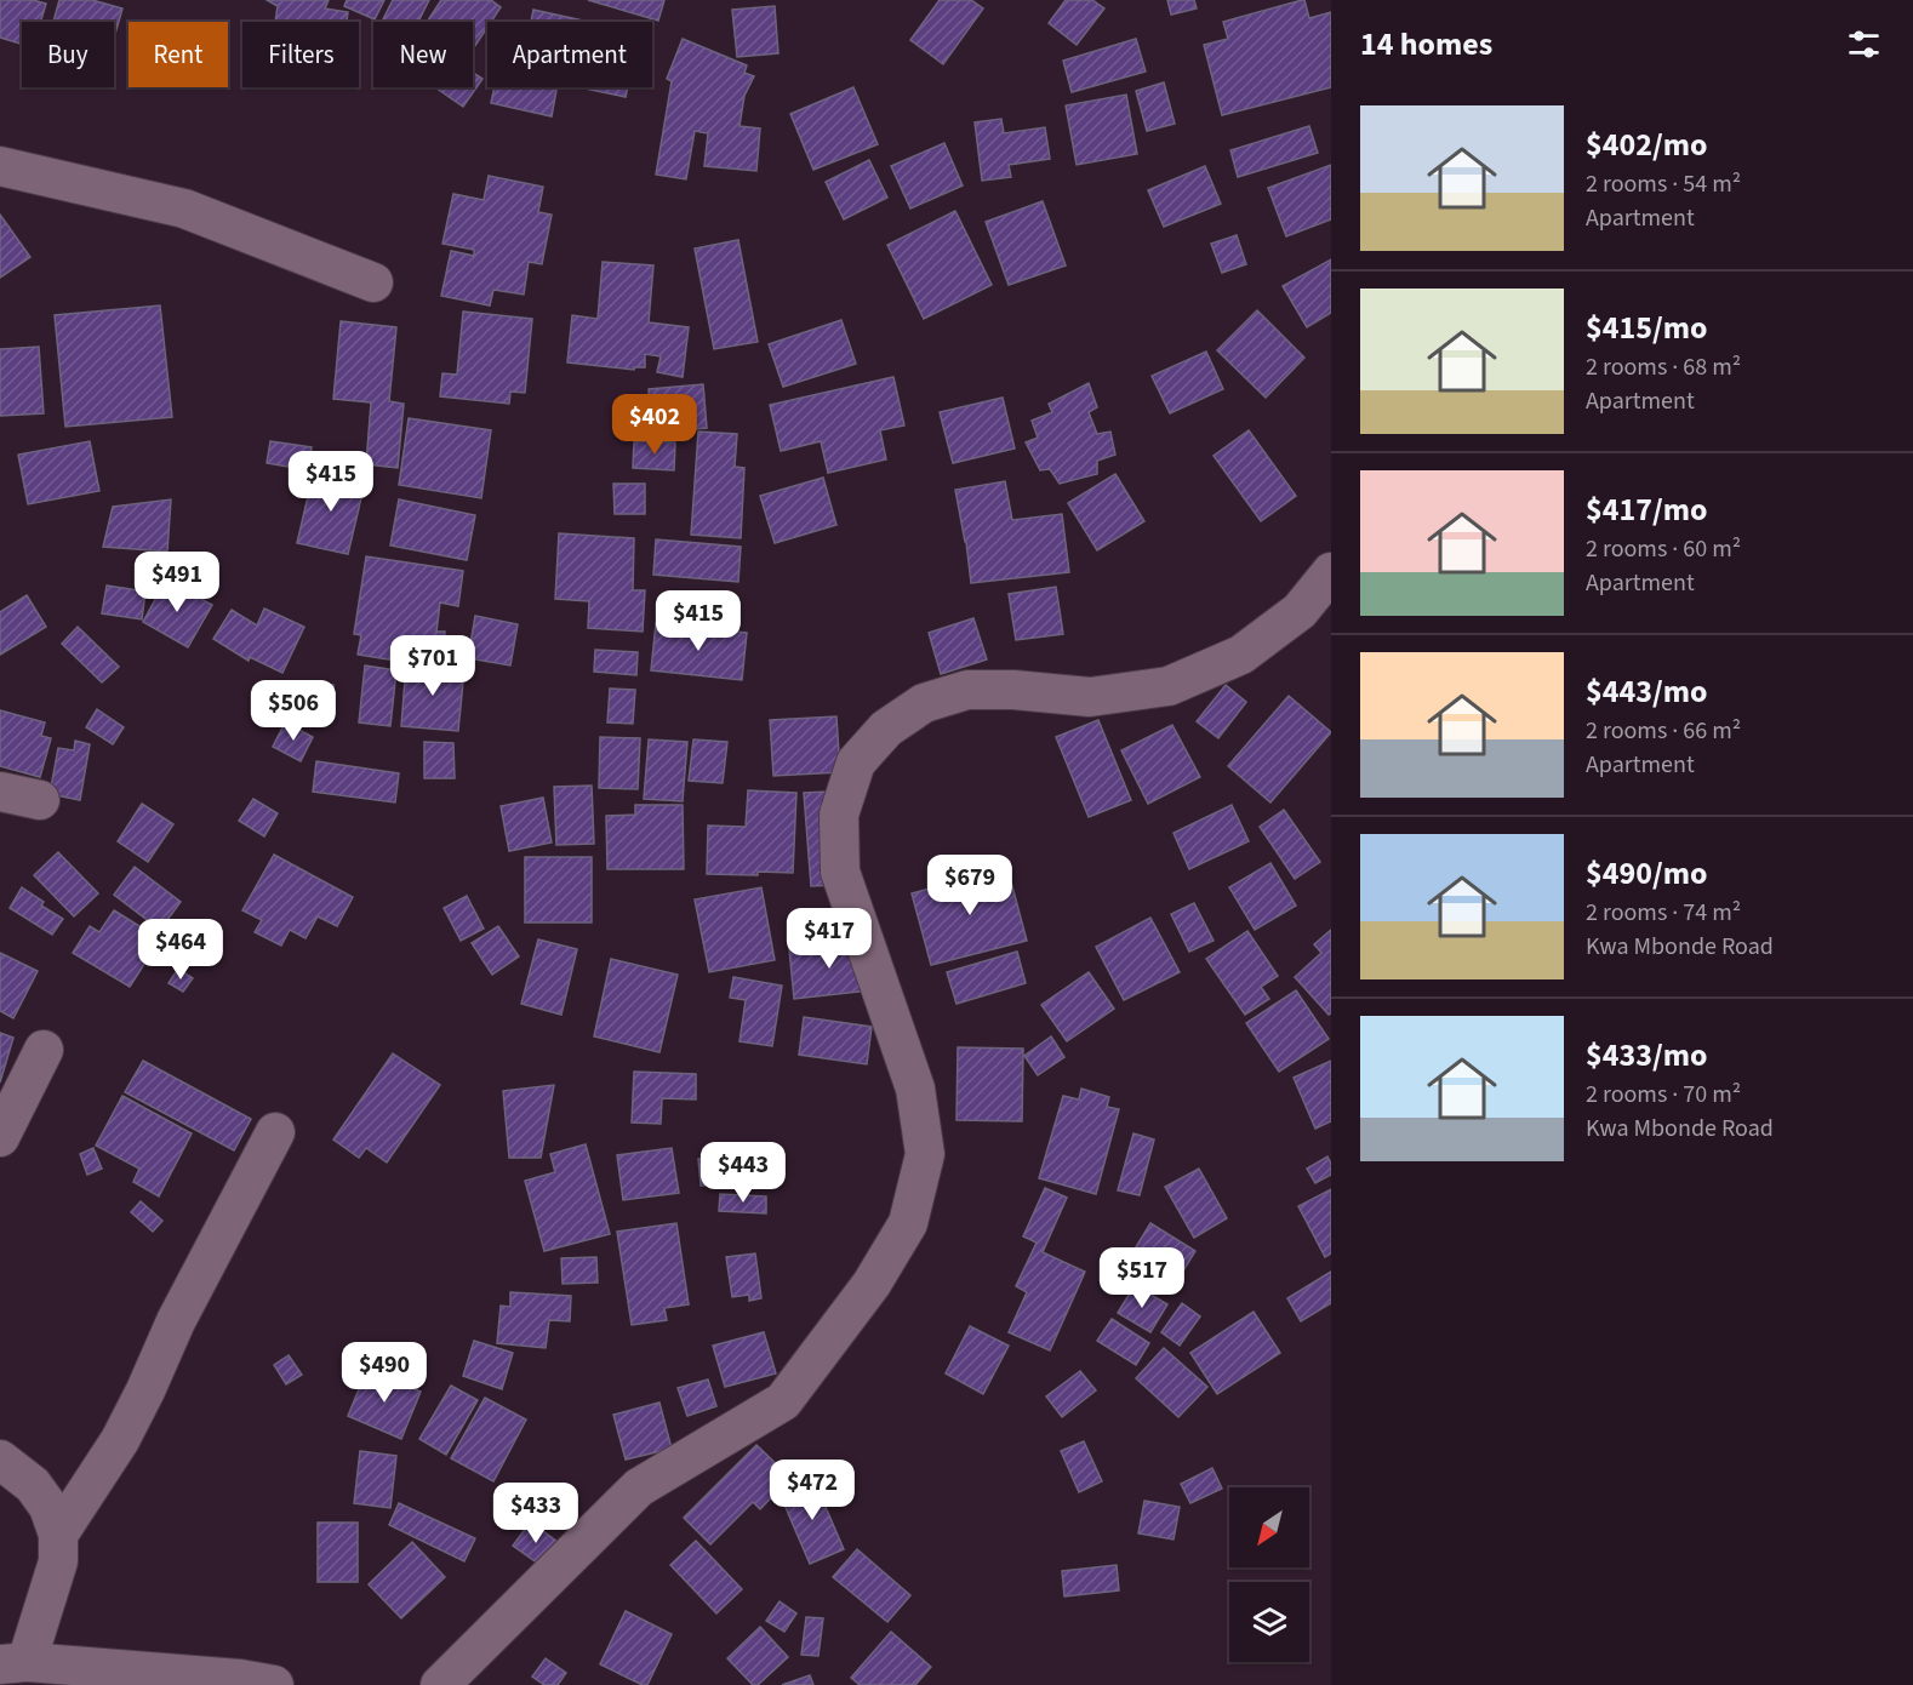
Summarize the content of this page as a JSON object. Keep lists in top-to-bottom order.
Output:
{
  "north": "bottom left",
  "page": {
    "heading": "14 homes",
    "chip": [
      "Buy",
      "Rent",
      "Filters",
      "New",
      "Apartment"
    ],
    "list": [
      {
        "name": "$402/mo",
        "note": "2 rooms · 54 m² · Apartment"
      },
      {
        "name": "$415/mo",
        "note": "2 rooms · 68 m² · Apartment"
      },
      {
        "name": "$417/mo",
        "note": "2 rooms · 60 m² · Apartment"
      },
      {
        "name": "$443/mo",
        "note": "2 rooms · 66 m² · Apartment"
      },
      {
        "name": "$490/mo",
        "note": "2 rooms · 74 m² · Kwa Mbonde Road"
      },
      {
        "name": "$433/mo",
        "note": "2 rooms · 70 m² · Kwa Mbonde Road"
      }
    ],
    "price": [
      "$402",
      "$415",
      "$491",
      "$415",
      "$701",
      "$506",
      "$679",
      "$417",
      "$464",
      "$443",
      "$517",
      "$490",
      "$472",
      "$433"
    ]
  }
}
